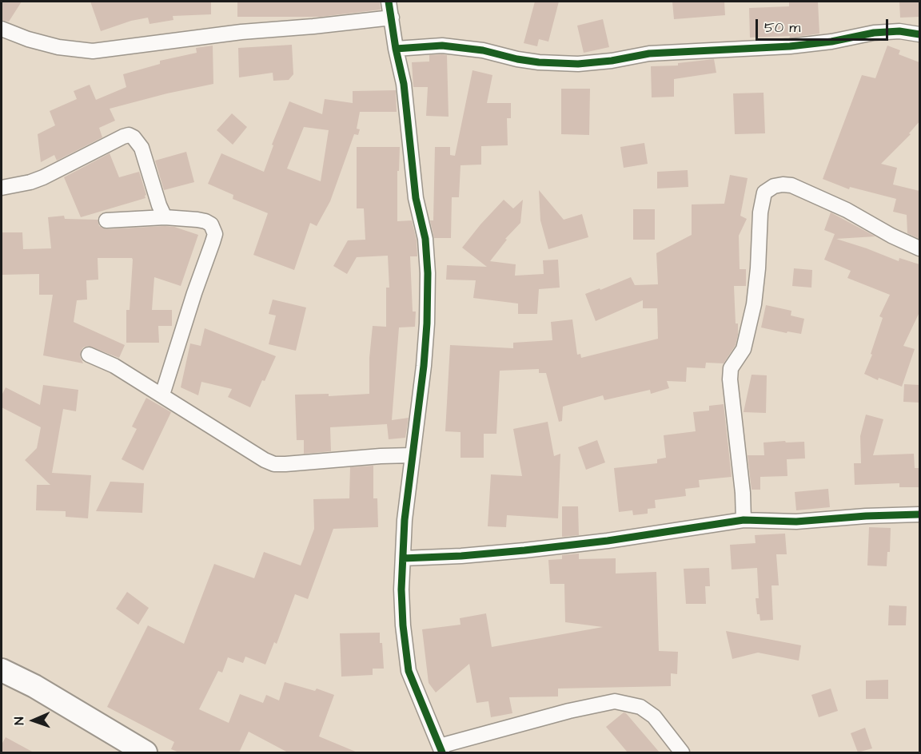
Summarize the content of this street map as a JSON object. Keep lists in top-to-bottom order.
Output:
{
  "scale_bar": "50 m",
  "north": "left"
}
